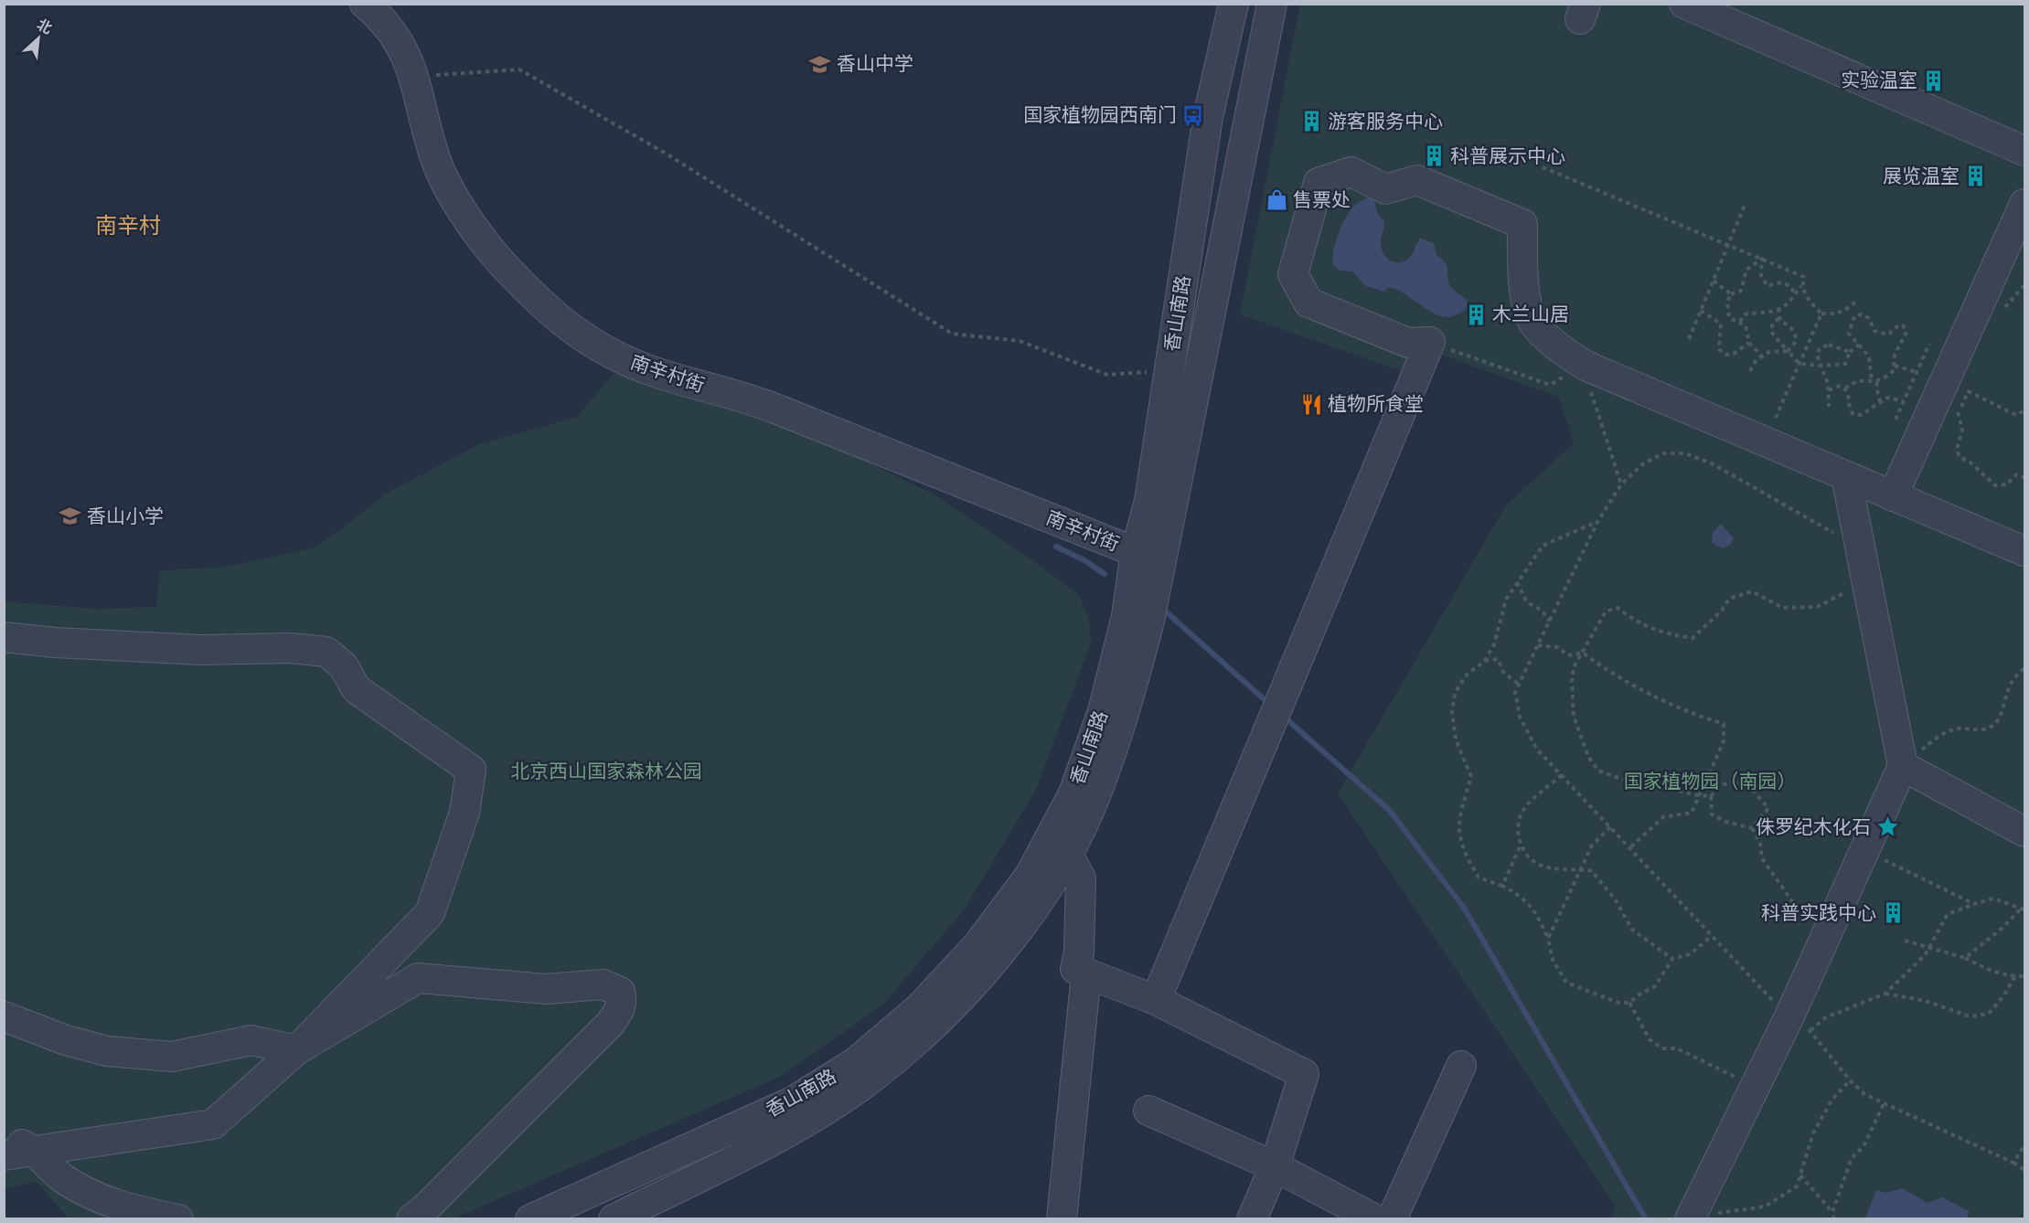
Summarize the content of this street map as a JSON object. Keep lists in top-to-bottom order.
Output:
{
  "streets": {
    "street": ["香山南路", "南辛村街"]
  },
  "crossings": [
    ["香山南路", "南辛村街"]
  ],
  "districts": ["南辛村"],
  "parks": ["北京西山国家森林公园", "国家植物园（南园）"],
  "places": {
    "school or university": ["香山中学", "香山小学"],
    "building": [
      "实验温室",
      "游客服务中心",
      "科普展示中心",
      "展览温室",
      "木兰山居",
      "科普实践中心"
    ],
    "bus stop": ["国家植物园西南门"],
    "shop": ["售票处"],
    "restaurant": ["植物所食堂"],
    "place": ["侏罗纪木化石"]
  },
  "north": "top right"
}
